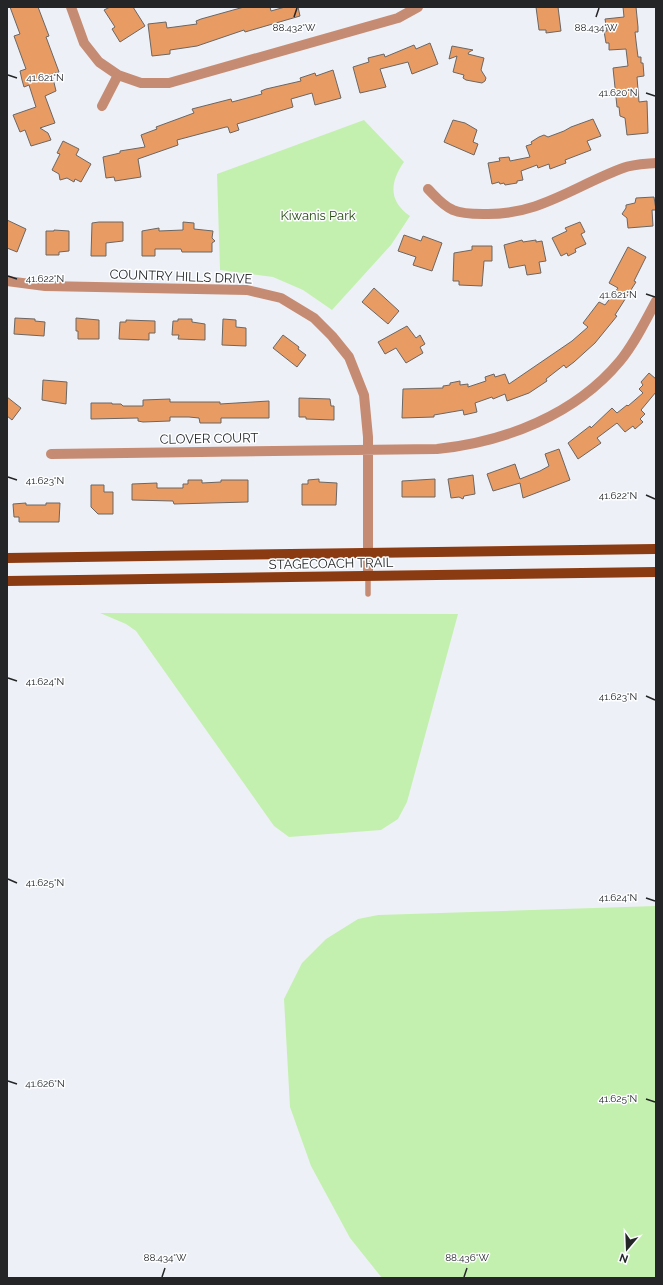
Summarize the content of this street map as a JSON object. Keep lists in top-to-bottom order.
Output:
{
  "streets": {
    "main road": ["STAGECOACH TRAIL"],
    "street": ["COUNTRY HILLS DRIVE", "CLOVER COURT"]
  },
  "crossings": [
    ["COUNTRY HILLS DRIVE", "CLOVER COURT"],
    ["COUNTRY HILLS DRIVE", "STAGECOACH TRAIL"]
  ],
  "parks": ["Kiwanis Park"],
  "north": "bottom",
  "coordinates": [
    "88.432°W",
    "88.434°W",
    "41.621°N",
    "41.620°N",
    "41.622°N",
    "41.623°N",
    "41.624°N",
    "41.625°N",
    "41.626°N",
    "88.436°W"
  ]
}
